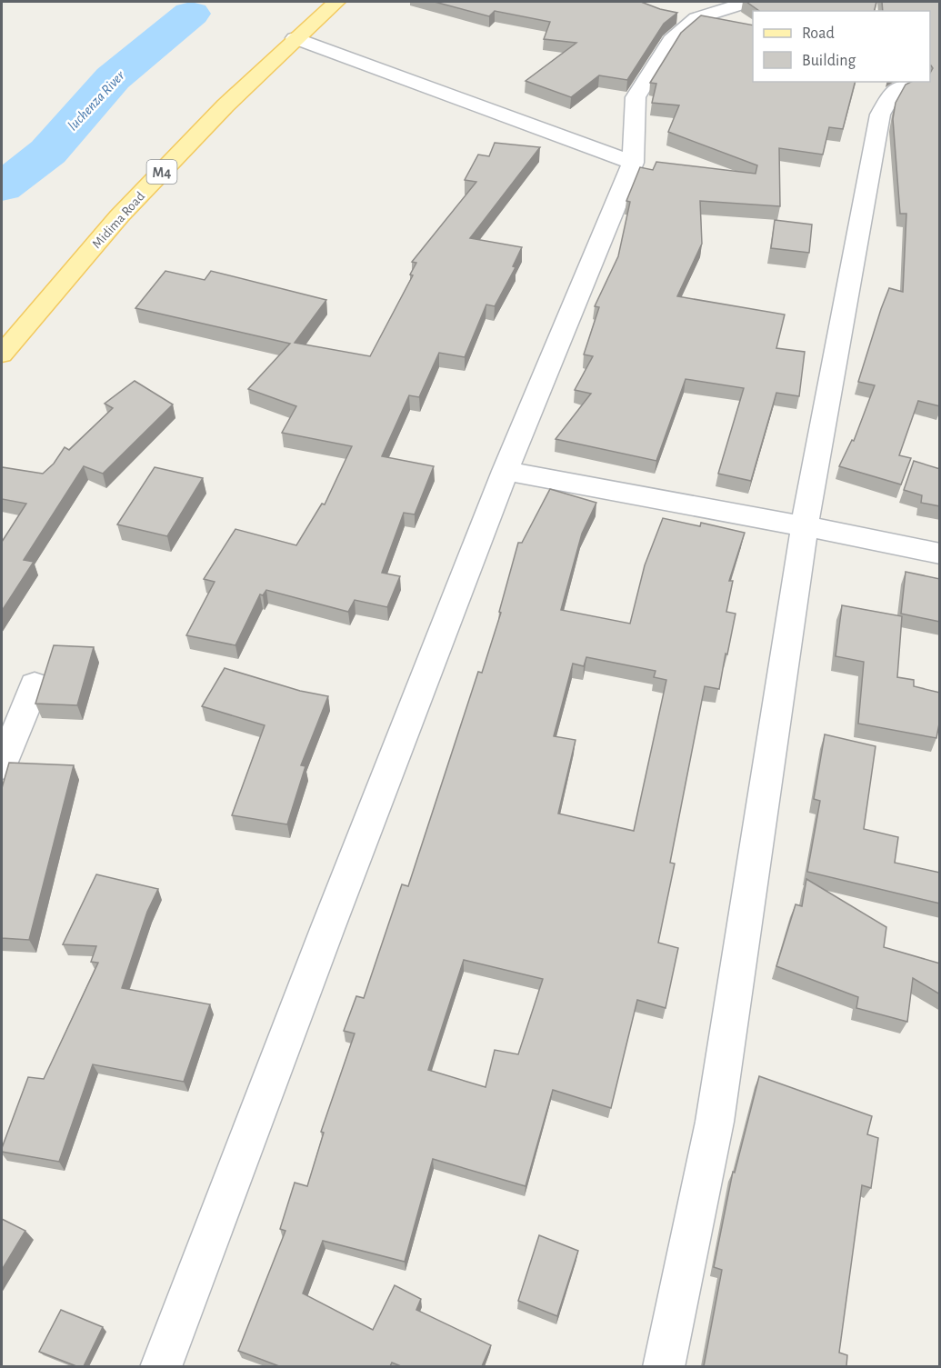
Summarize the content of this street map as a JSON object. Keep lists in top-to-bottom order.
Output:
{
  "streets": {
    "main road": ["M4", "Midima Road"]
  },
  "water": ["luchenza River"],
  "legend": ["Road", "Building"]
}
